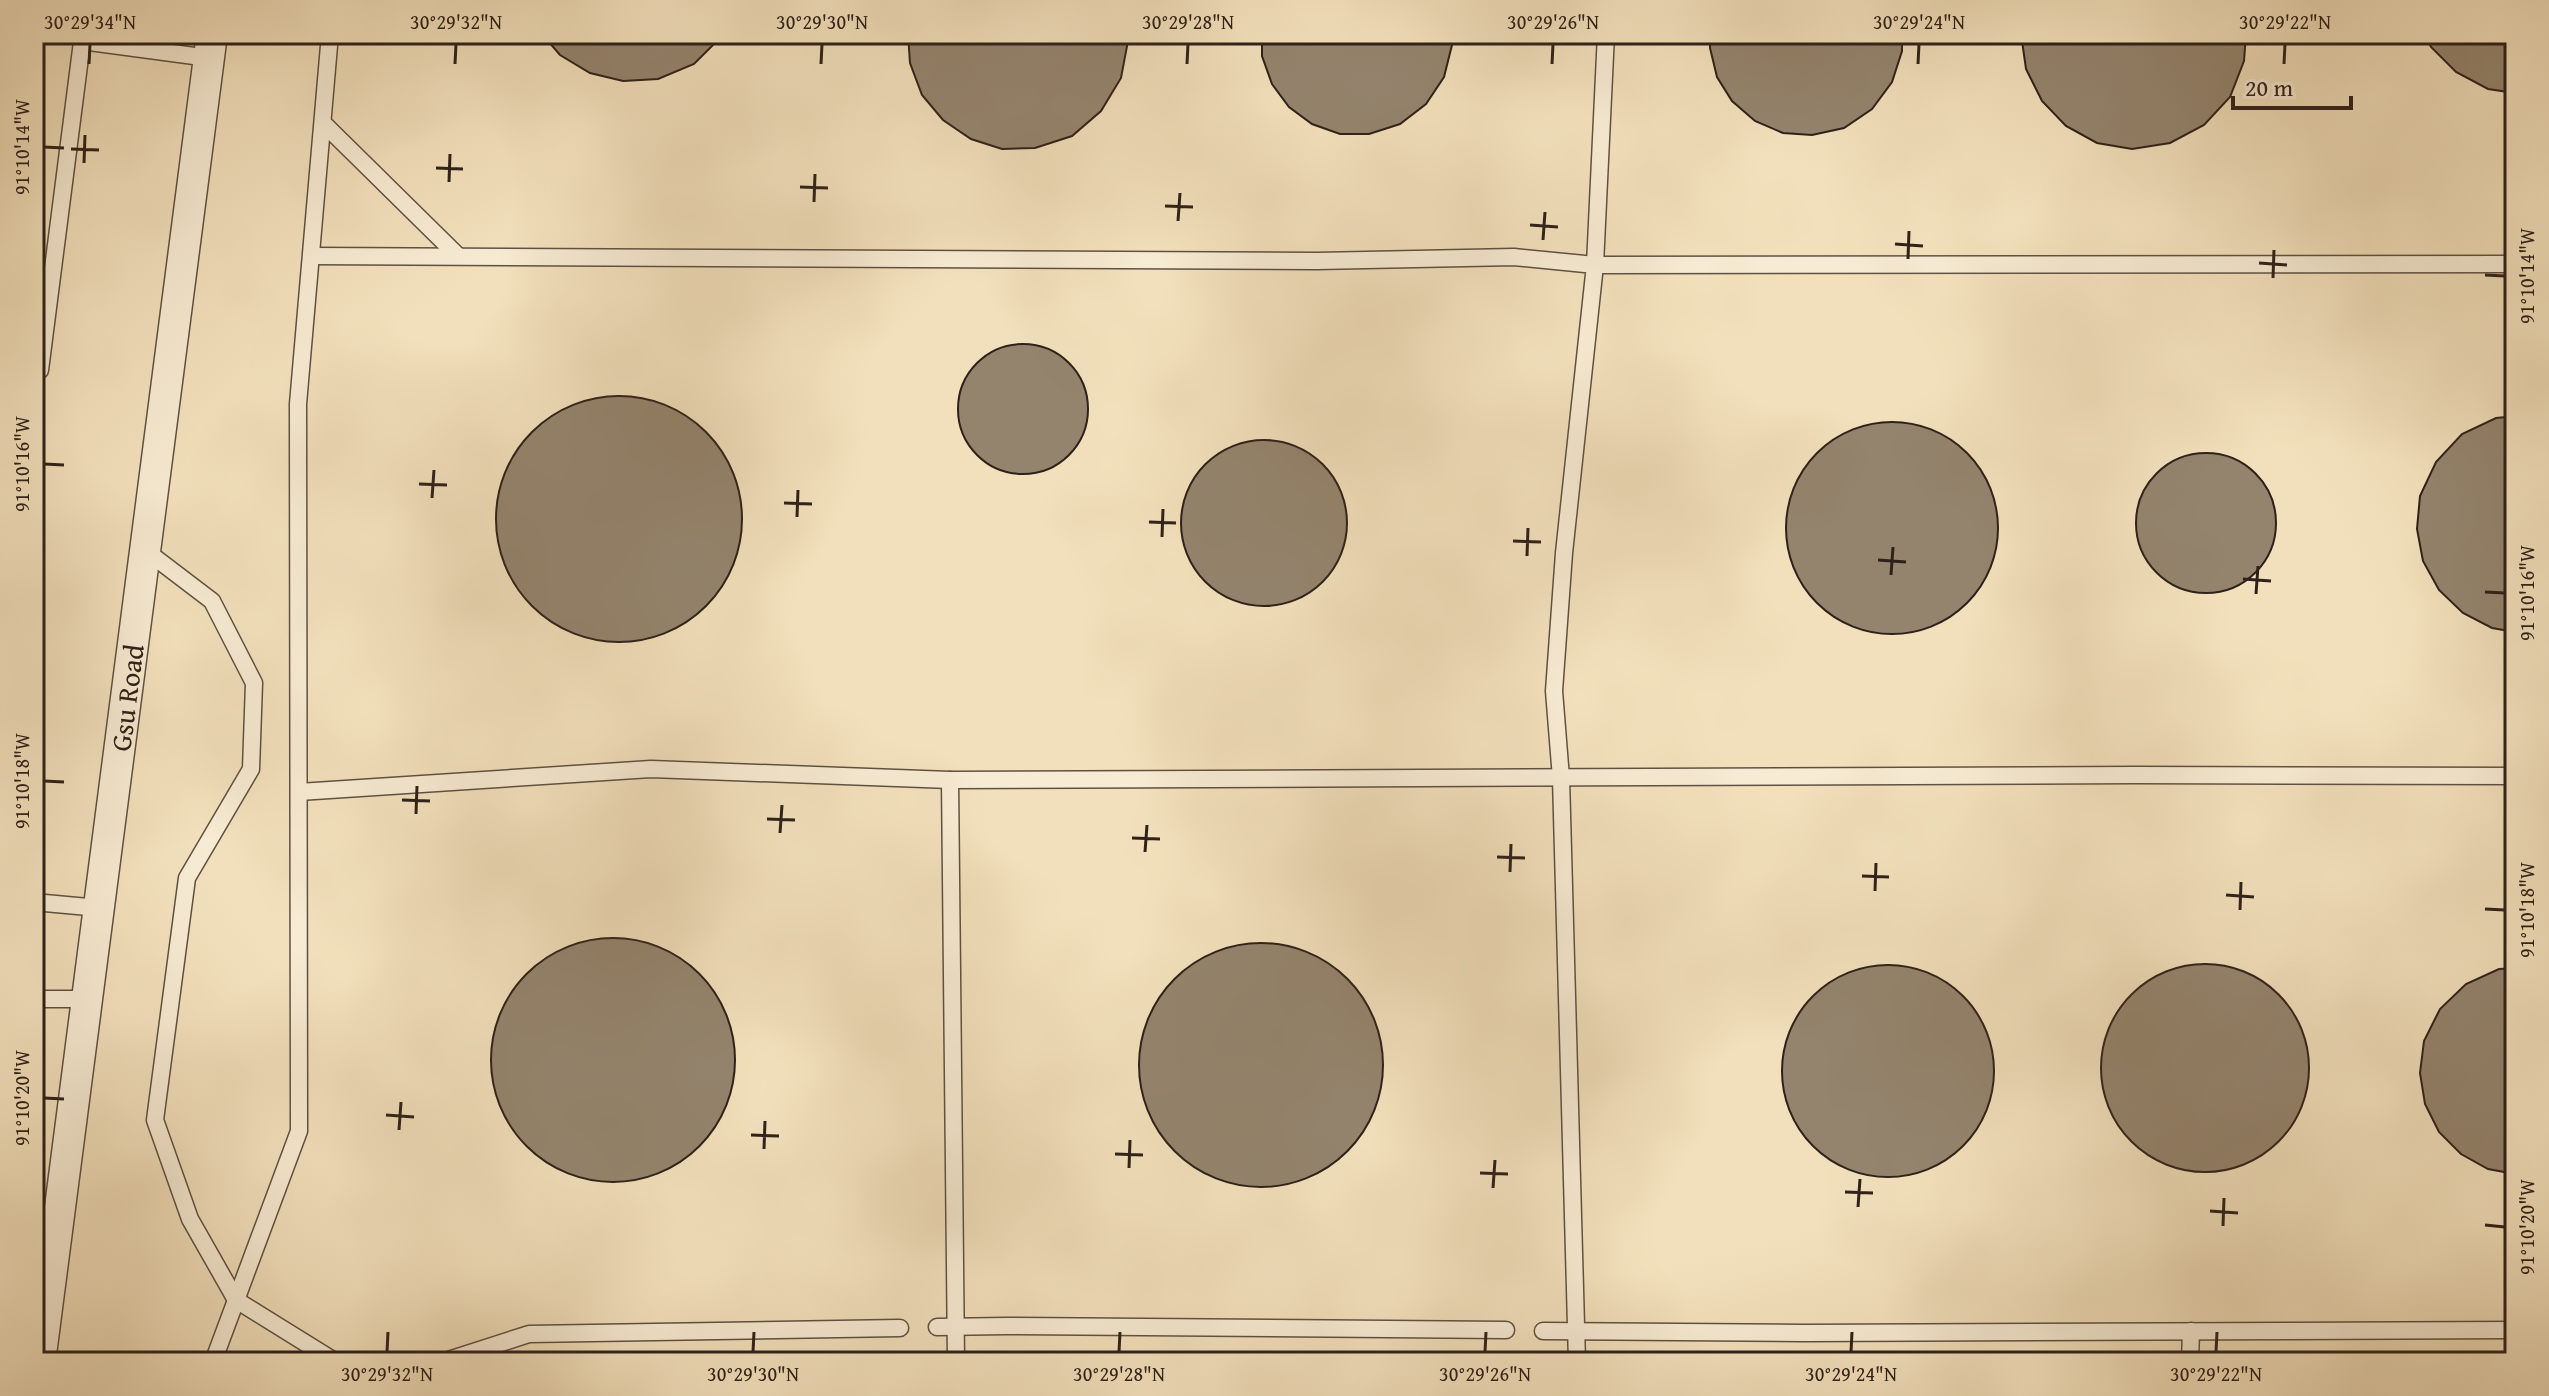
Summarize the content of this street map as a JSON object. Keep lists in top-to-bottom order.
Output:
{
  "streets": {
    "street": ["Gsu Road"]
  },
  "scale_bar": "20 m",
  "coordinates": [
    "30°29'34\"N",
    "30°29'32\"N",
    "30°29'30\"N",
    "30°29'28\"N",
    "30°29'26\"N",
    "30°29'24\"N",
    "30°29'22\"N",
    "91°10'14\"W",
    "91°10'16\"W",
    "91°10'18\"W",
    "91°10'20\"W"
  ]
}
